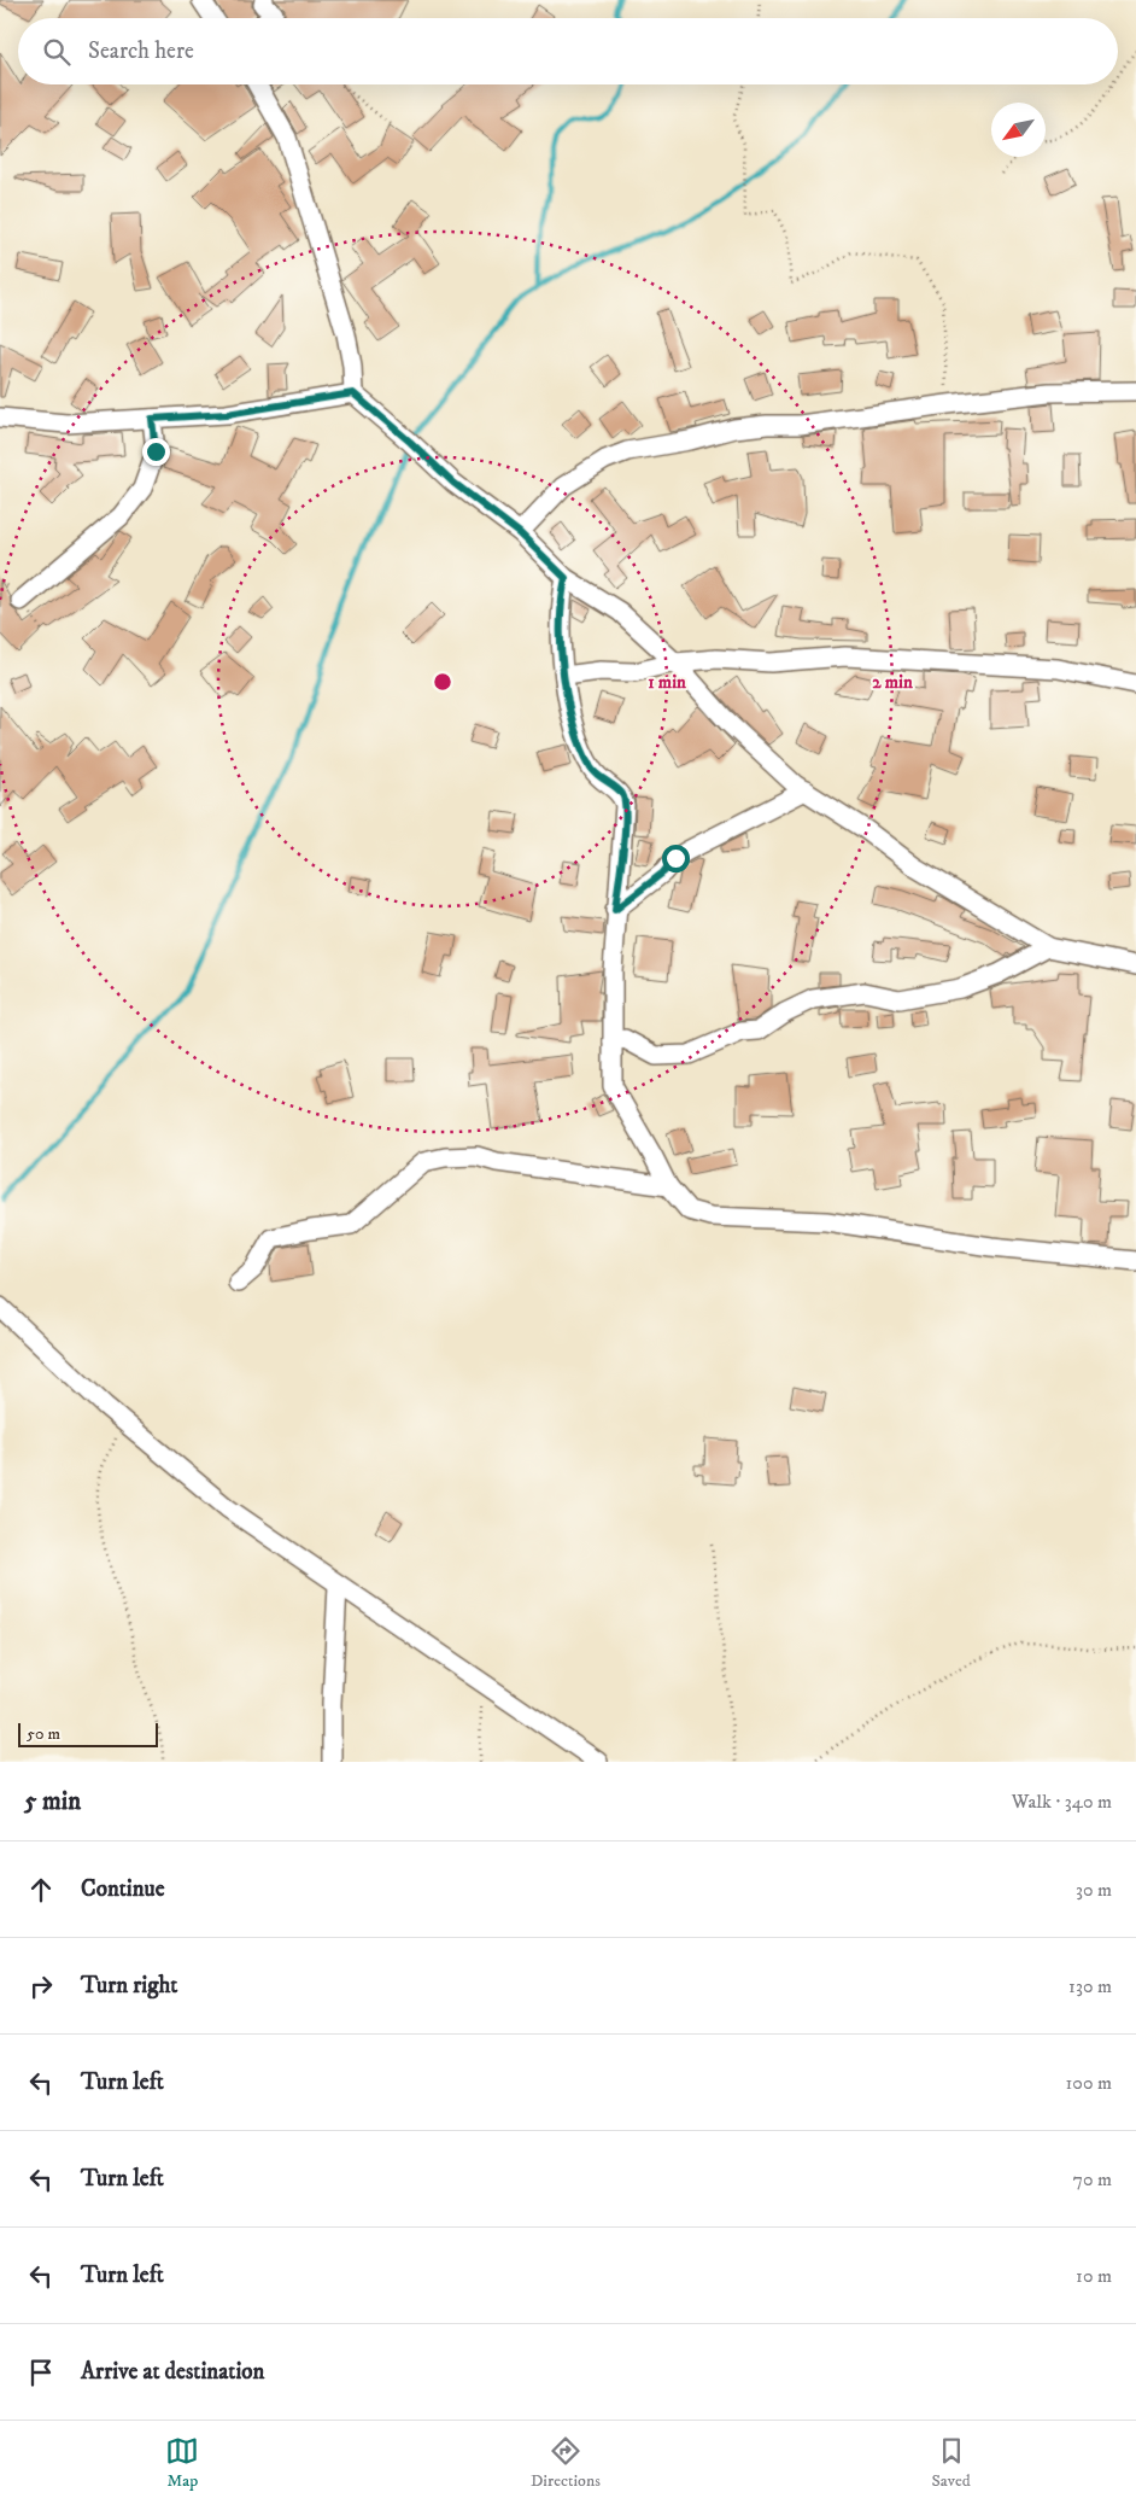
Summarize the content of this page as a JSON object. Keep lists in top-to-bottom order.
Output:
{
  "scale_bar": "50 m",
  "north": "bottom left",
  "page": {
    "search": "Search here",
    "scale": "50 m",
    "heading": ["5 min", "Walk · 340 m"],
    "list": [
      ["Continue", "30 m"],
      ["Turn right", "130 m"],
      ["Turn left", "100 m"],
      ["Turn left", "70 m"],
      ["Turn left", "10 m"],
      "Arrive at destination"
    ],
    "nav": ["Map", "Directions", "Saved"]
  },
  "rings": ["1 min", "2 min"]
}
